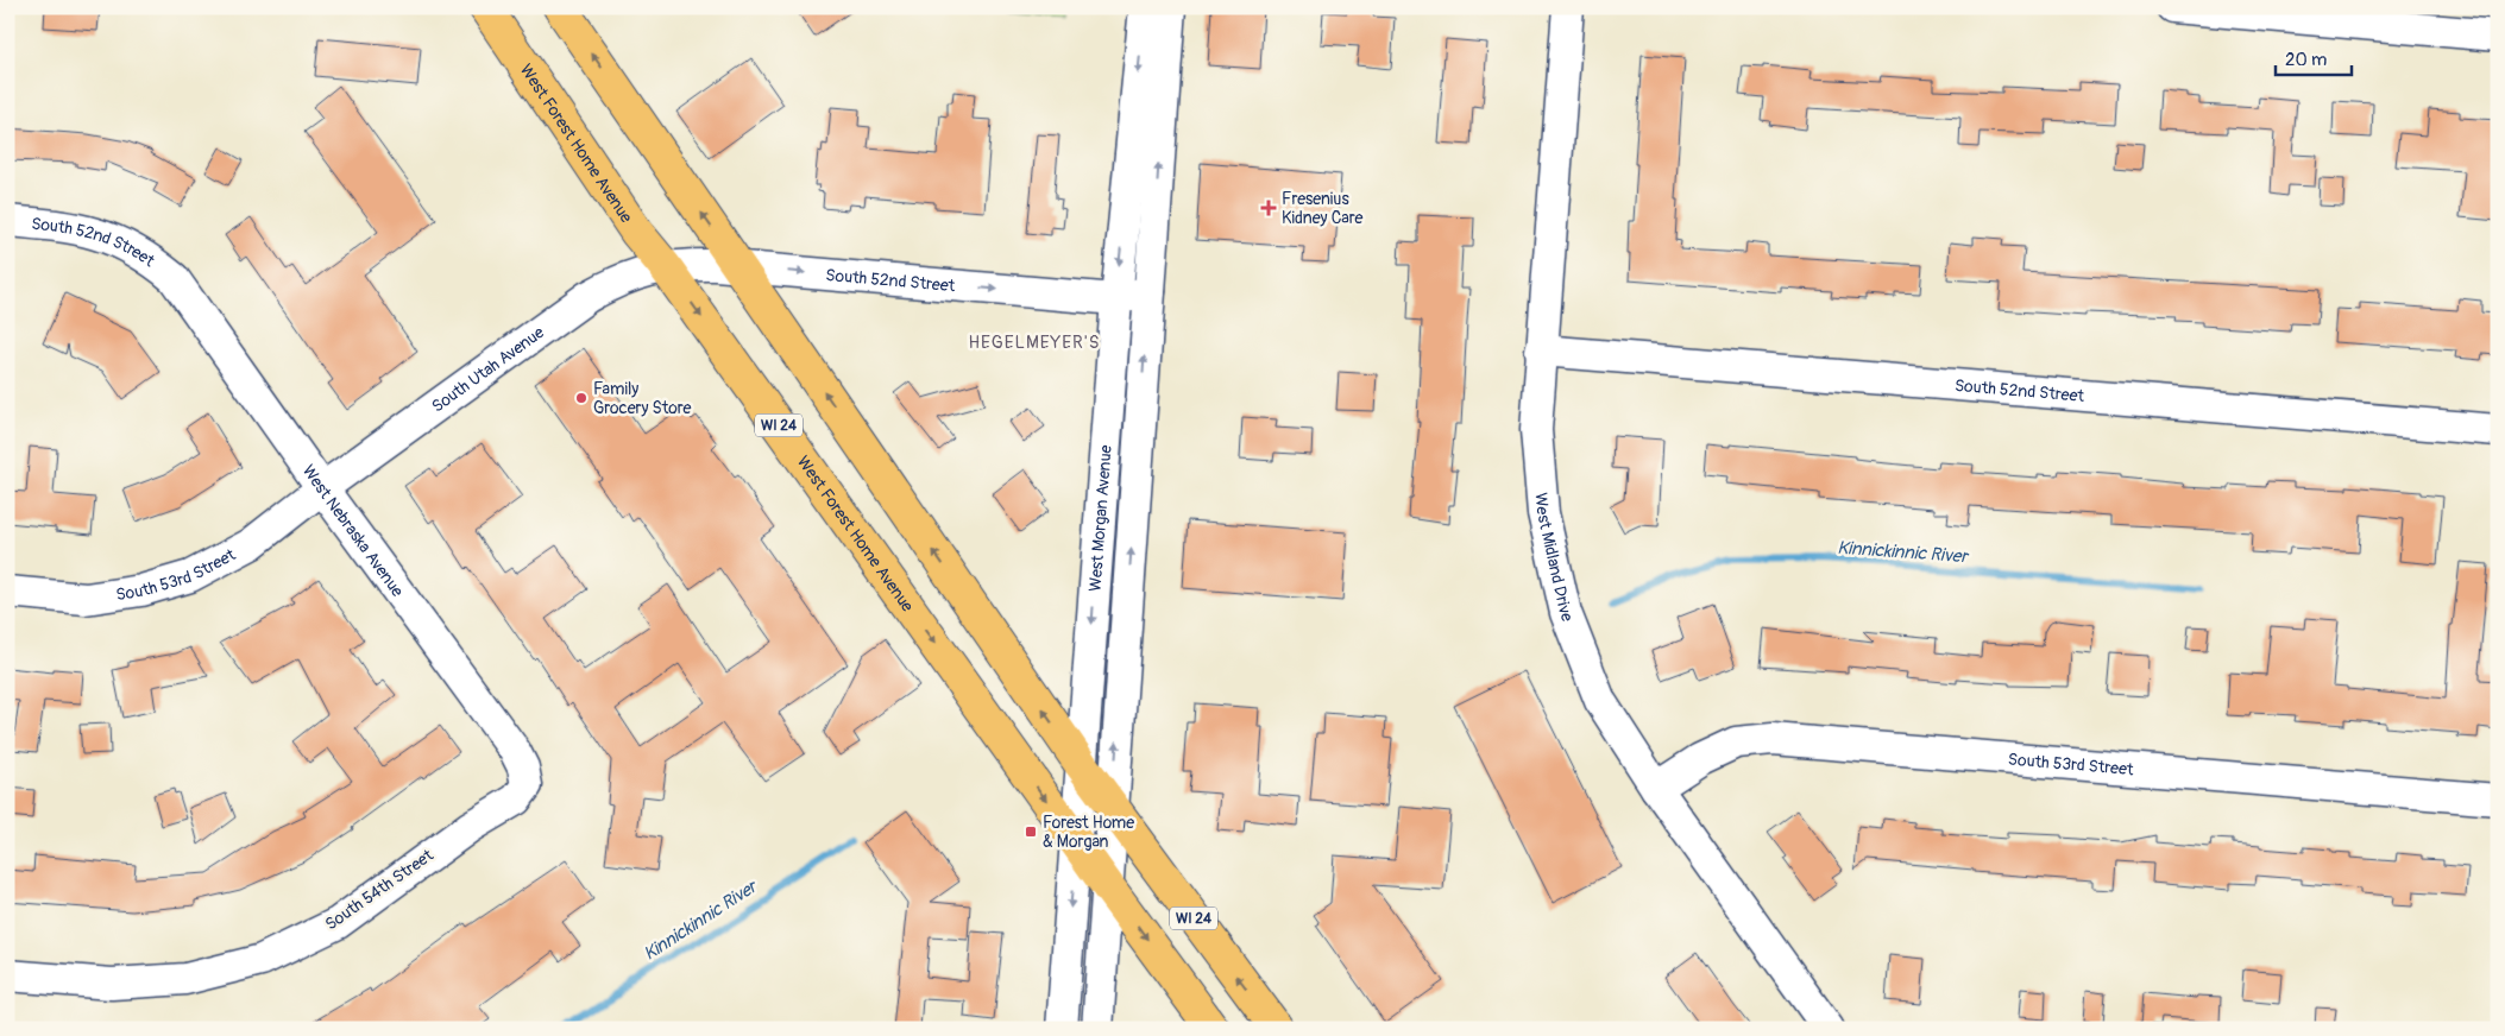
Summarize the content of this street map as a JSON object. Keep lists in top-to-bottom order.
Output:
{
  "streets": {
    "main road": ["West Forest Home Avenue", "WI 24"],
    "street": [
      "South 52nd Street",
      "South Utah Avenue",
      "West Morgan Avenue",
      "West Nebraska Avenue",
      "West Midland Drive",
      "South 53rd Street",
      "South 54th Street"
    ]
  },
  "crossings": [
    ["West Forest Home Avenue", "South 52nd Street"],
    ["West Forest Home Avenue", "South Utah Avenue"],
    ["West Forest Home Avenue", "West Morgan Avenue"],
    ["South 52nd Street", "South Utah Avenue"],
    ["South 52nd Street", "WI 24"],
    ["South 52nd Street", "West Morgan Avenue"],
    ["South 52nd Street", "West Nebraska Avenue"],
    ["South 52nd Street", "West Midland Drive"],
    ["South Utah Avenue", "West Nebraska Avenue"],
    ["South Utah Avenue", "South 53rd Street"],
    ["WI 24", "West Morgan Avenue"],
    ["West Nebraska Avenue", "South 53rd Street"],
    ["West Nebraska Avenue", "South 54th Street"],
    ["West Midland Drive", "South 53rd Street"]
  ],
  "districts": ["HEGELMEYER'S"],
  "water": ["Kinnickinnic River"],
  "places": {
    "health": ["Fresenius Kidney Care"],
    "other": ["Family Grocery Store"],
    "transit": ["Forest Home & Morgan"]
  },
  "scale_bar": "20 m"
}
